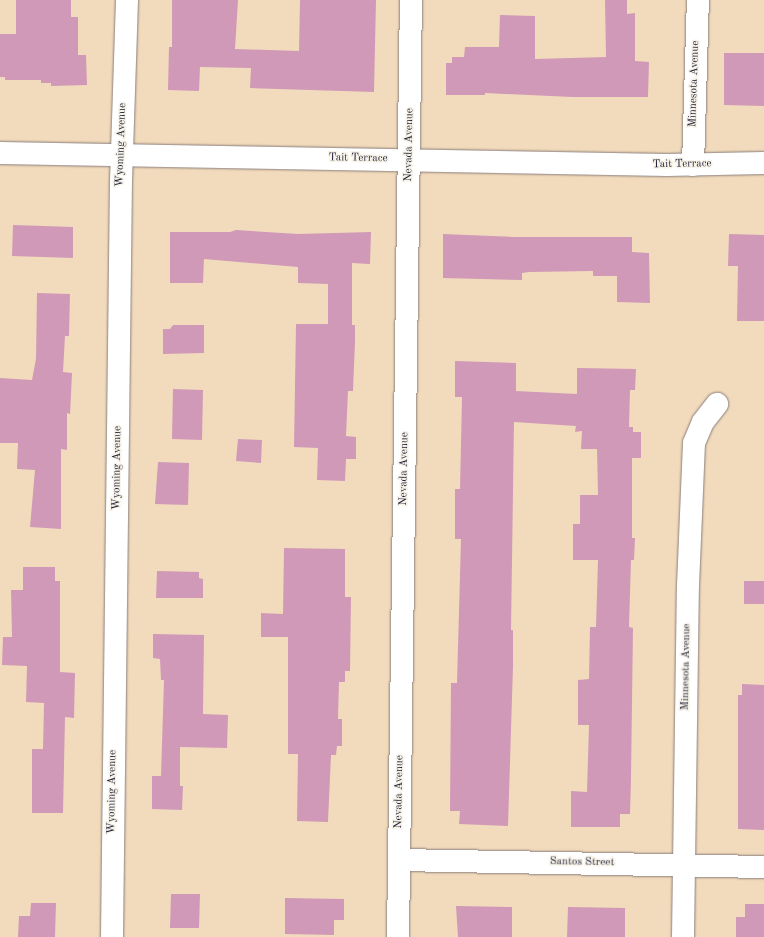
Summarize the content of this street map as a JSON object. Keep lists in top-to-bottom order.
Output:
{
  "streets": {
    "street": [
      "Minnesota Avenue",
      "Wyoming Avenue",
      "Nevada Avenue",
      "Tait Terrace",
      "Santos Street"
    ]
  },
  "crossings": [
    ["Minnesota Avenue", "Tait Terrace"],
    ["Minnesota Avenue", "Santos Street"],
    ["Wyoming Avenue", "Tait Terrace"],
    ["Nevada Avenue", "Tait Terrace"],
    ["Nevada Avenue", "Santos Street"]
  ]
}
